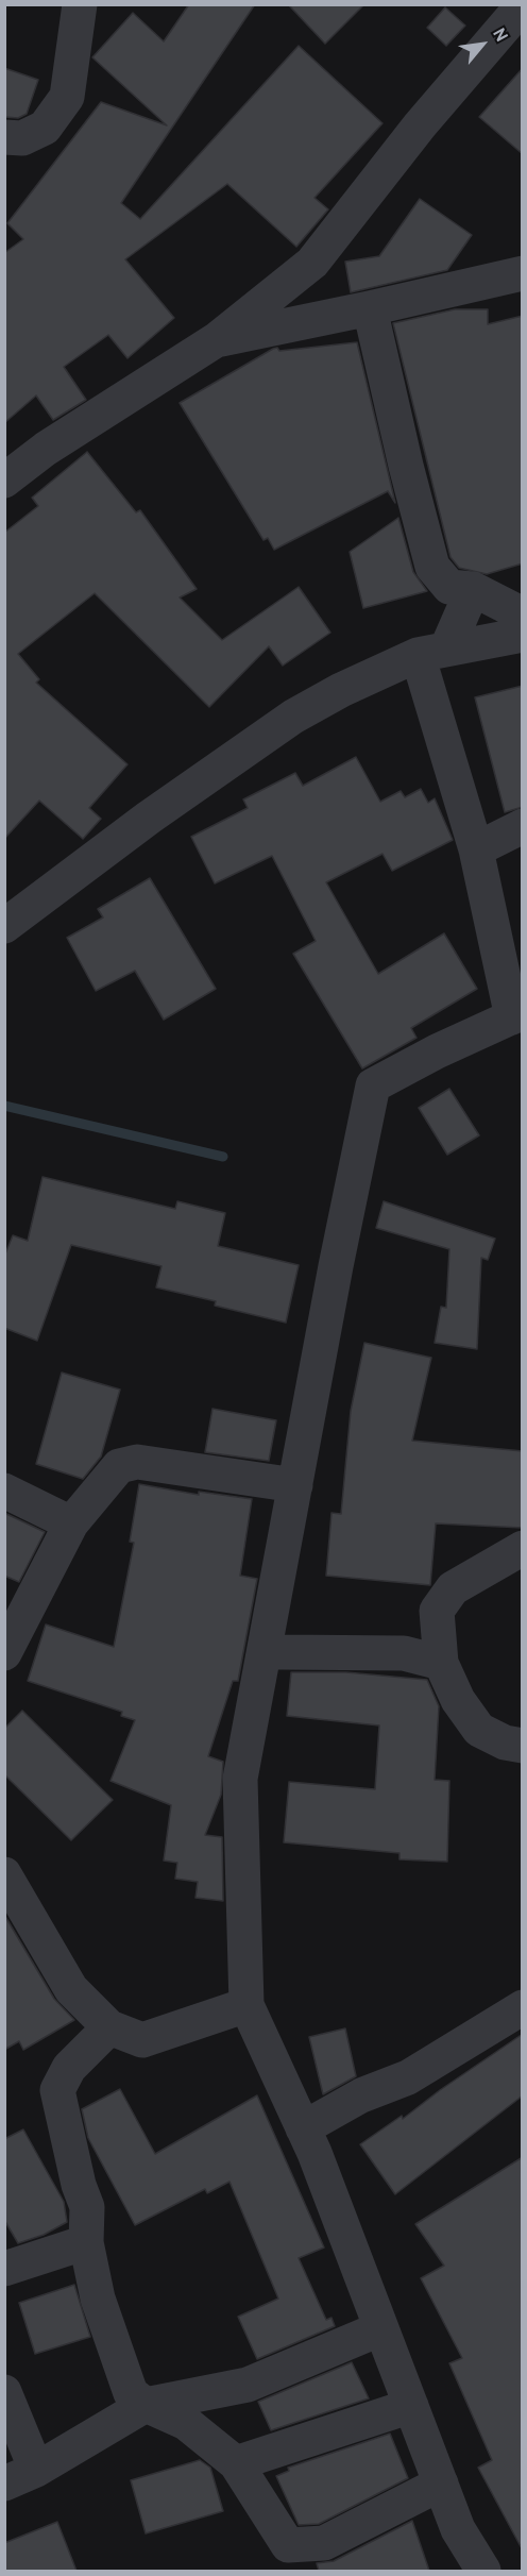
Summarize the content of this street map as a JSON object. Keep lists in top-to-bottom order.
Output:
{
  "north": "top right"
}
